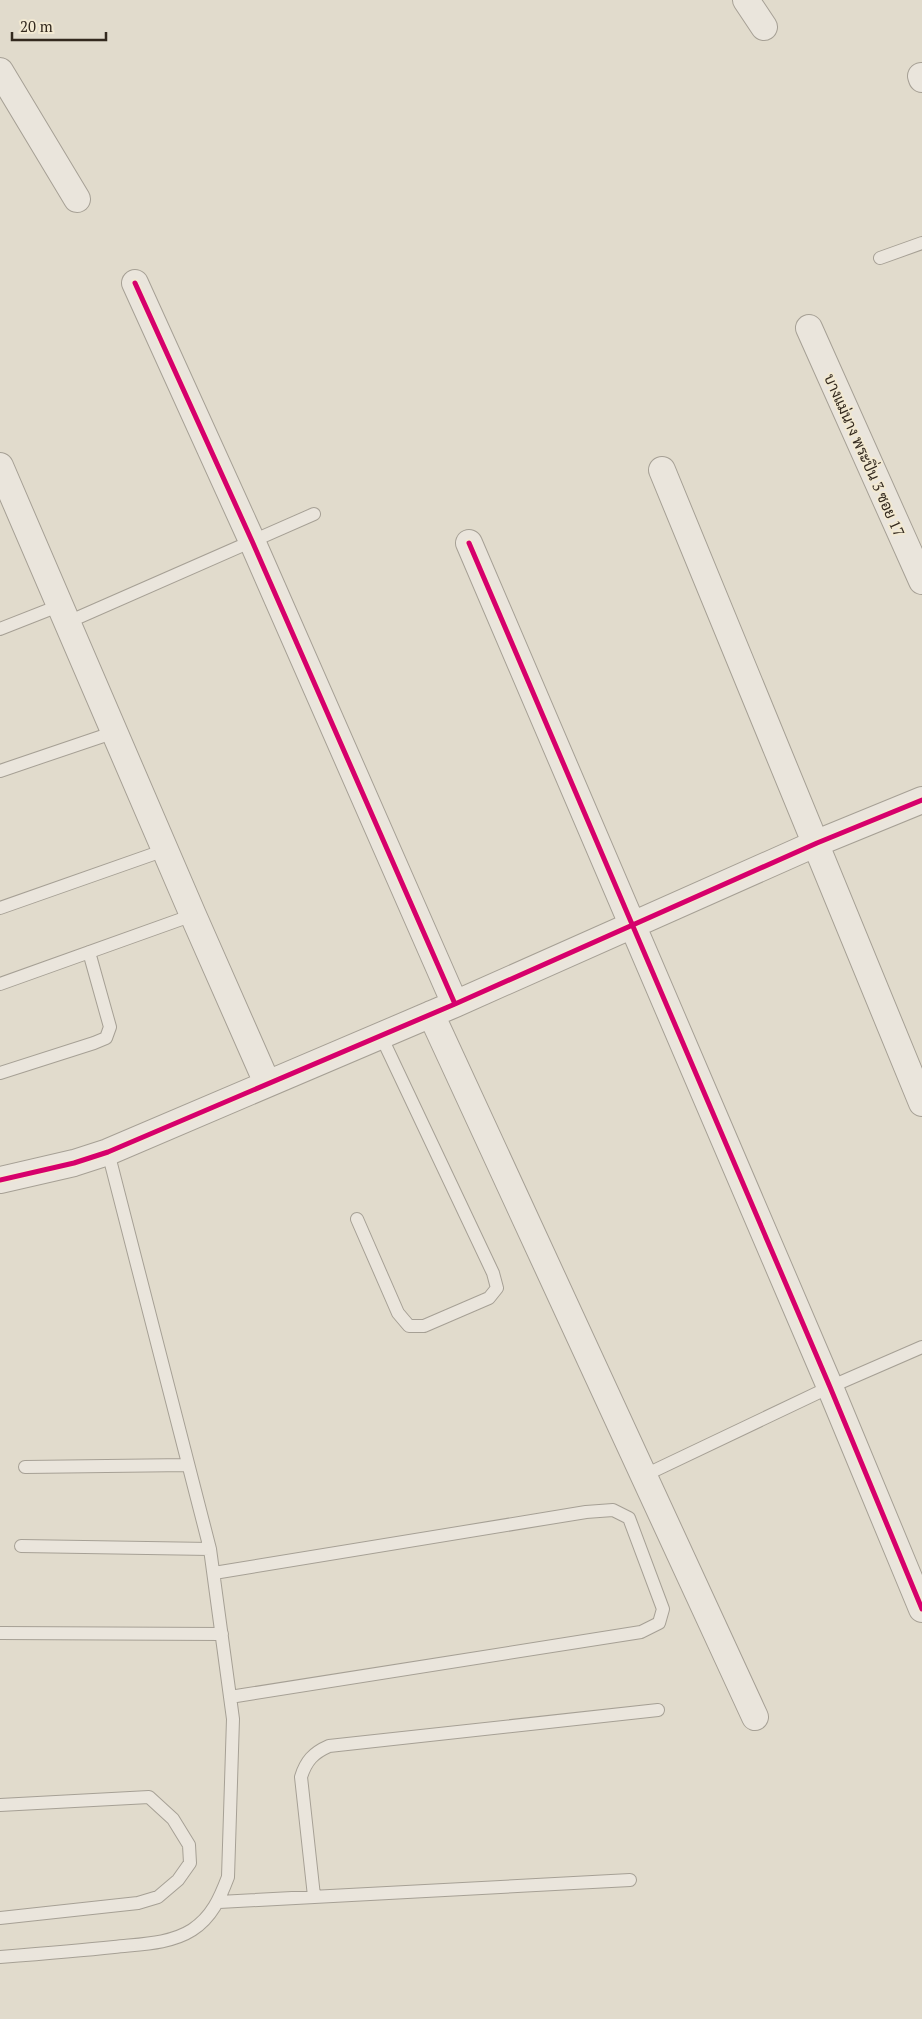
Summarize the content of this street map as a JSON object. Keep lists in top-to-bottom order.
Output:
{
  "streets": {
    "street": ["บางแม่นาง พระปิ่น 3 ซอย 17"]
  },
  "scale_bar": "20 m"
}
